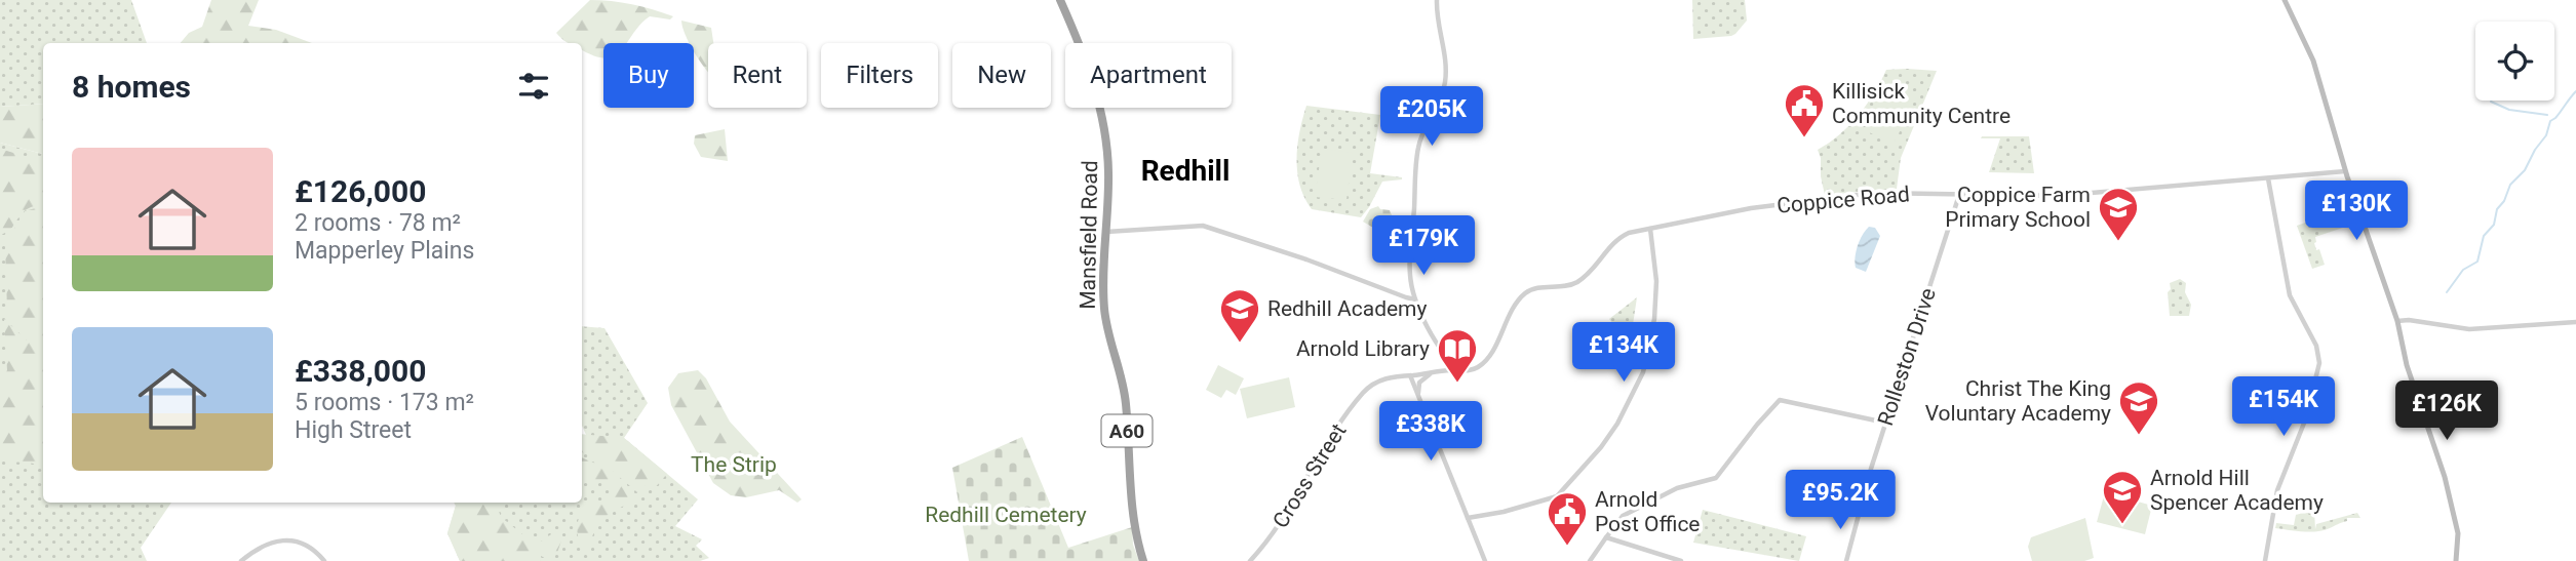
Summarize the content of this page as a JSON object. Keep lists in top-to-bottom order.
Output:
{
  "streets": {
    "highway": ["Mansfield Road", "A60"],
    "street": ["Coppice Road", "Rolleston Drive", "Cross Street"]
  },
  "crossings": [
    ["Coppice Road", "Rolleston Drive"]
  ],
  "districts": ["Redhill"],
  "parks": ["The Strip", "Redhill Cemetery"],
  "places": {
    "public building": ["Killisick Community Centre", "Arnold Post Office"],
    "school or university": [
      "Coppice Farm Primary School",
      "Redhill Academy",
      "Christ The King Voluntary Academy",
      "Arnold Hill Spencer Academy"
    ],
    "library": ["Arnold Library"]
  },
  "page": {
    "chip": [
      "Buy",
      "Rent",
      "Filters",
      "New",
      "Apartment"
    ],
    "heading": "8 homes",
    "price": [
      "£205K",
      "£130K",
      "£179K",
      "£134K",
      "£154K",
      "£126K",
      "£338K",
      "£95.2K"
    ],
    "list": [
      {
        "name": "£126,000",
        "note": "2 rooms · 78 m² · Mapperley Plains"
      },
      {
        "name": "£338,000",
        "note": "5 rooms · 173 m² · High Street"
      }
    ]
  }
}
